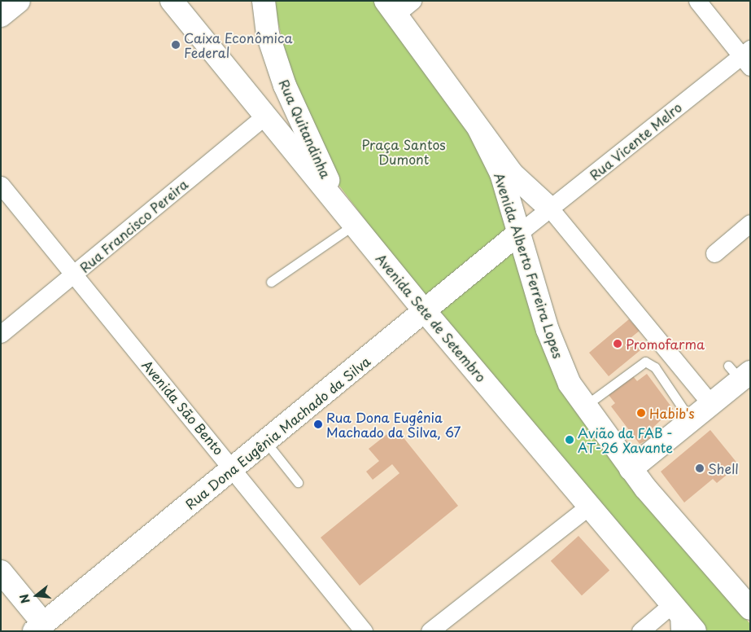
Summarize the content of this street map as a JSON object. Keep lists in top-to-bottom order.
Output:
{
  "streets": {
    "main road": [
      "Rua Quitandinha",
      "Avenida Alberto Ferreira Lopes",
      "Avenida Sete de Setembro",
      "Rua Dona Eugênia Machado da Silva"
    ],
    "street": ["Rua Vicente Melro", "Rua Francisco Pereira", "Avenida São Bento"]
  },
  "crossings": [
    ["Rua Quitandinha", "Avenida Sete de Setembro"],
    ["Rua Vicente Melro", "Avenida Alberto Ferreira Lopes"],
    ["Rua Vicente Melro", "Rua Dona Eugênia Machado da Silva"],
    ["Rua Francisco Pereira", "Avenida Sete de Setembro"],
    ["Rua Francisco Pereira", "Avenida São Bento"],
    ["Avenida Alberto Ferreira Lopes", "Rua Dona Eugênia Machado da Silva"],
    ["Avenida Sete de Setembro", "Rua Dona Eugênia Machado da Silva"],
    ["Avenida São Bento", "Rua Dona Eugênia Machado da Silva"]
  ],
  "parks": ["Praça Santos Dumont"],
  "places": [
    "Caixa Econômica Federal",
    "Promofarma",
    "Habib's",
    "Rua Dona Eugênia Machado da Silva, 67",
    "Avião da FAB - AT-26 Xavante",
    "Shell"
  ],
  "north": "left"
}
